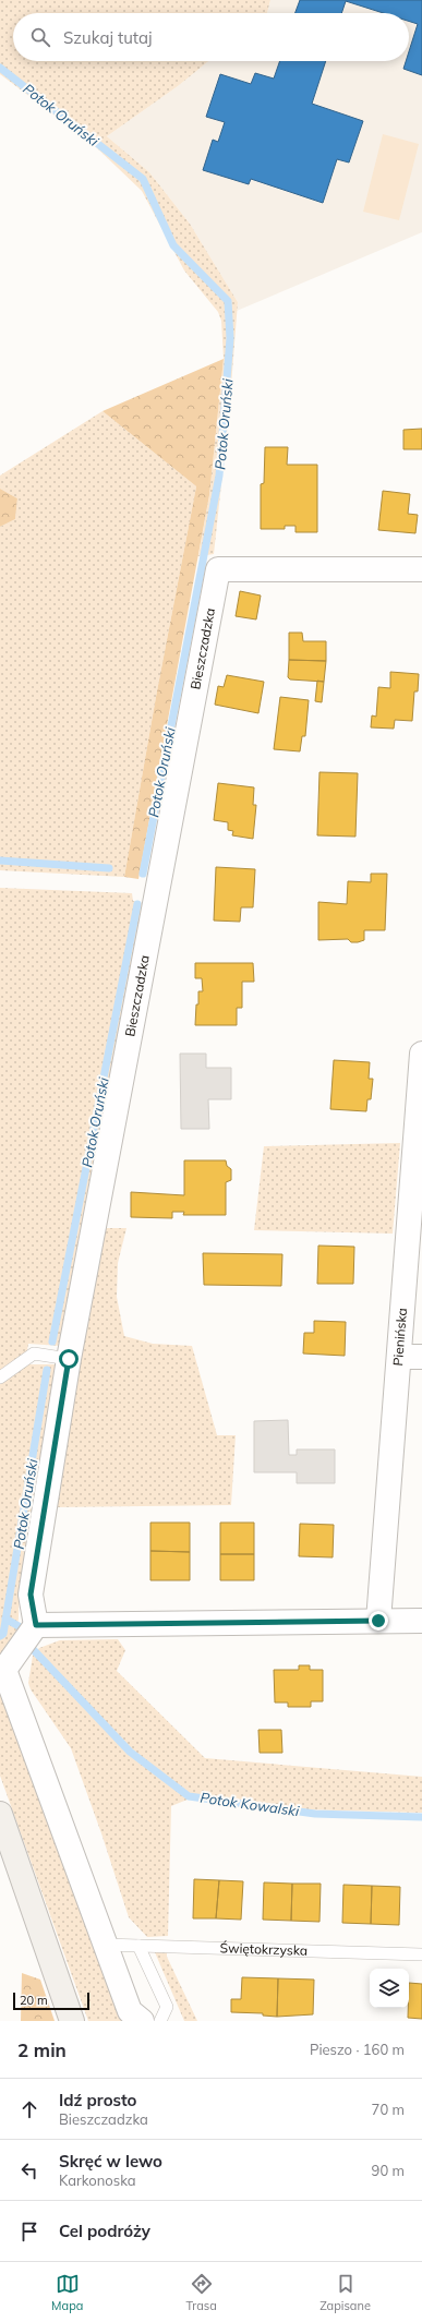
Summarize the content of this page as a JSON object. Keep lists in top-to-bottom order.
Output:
{
  "streets": {
    "street": ["Bieszczadzka", "Pienińska"],
    "lane": ["Świętokrzyska"]
  },
  "water": ["Potok Oruński", "Potok Kowalski"],
  "scale_bar": "20 m",
  "page": {
    "search": "Szukaj tutaj",
    "scale": "20 m",
    "heading": ["2 min", "Pieszo · 160 m"],
    "list": [
      ["Idź prosto", "Bieszczadzka", "70 m"],
      ["Skręć w lewo", "Karkonoska", "90 m"],
      "Cel podróży"
    ],
    "nav": ["Mapa", "Trasa", "Zapisane"]
  }
}
